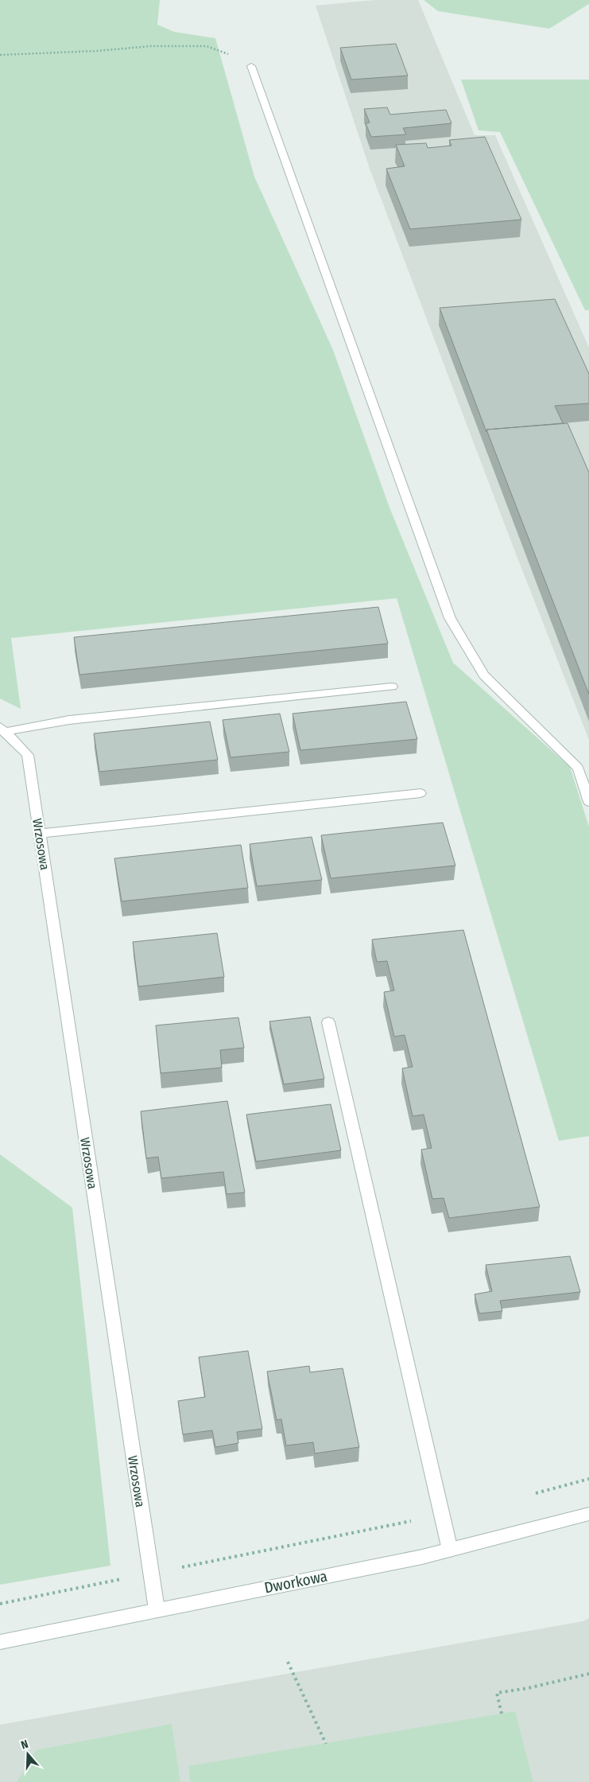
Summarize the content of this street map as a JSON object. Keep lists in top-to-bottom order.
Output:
{
  "streets": {
    "street": ["Wrzosowa", "Dworkowa"]
  },
  "crossings": [
    ["Wrzosowa", "Dworkowa"]
  ],
  "north": "top"
}
